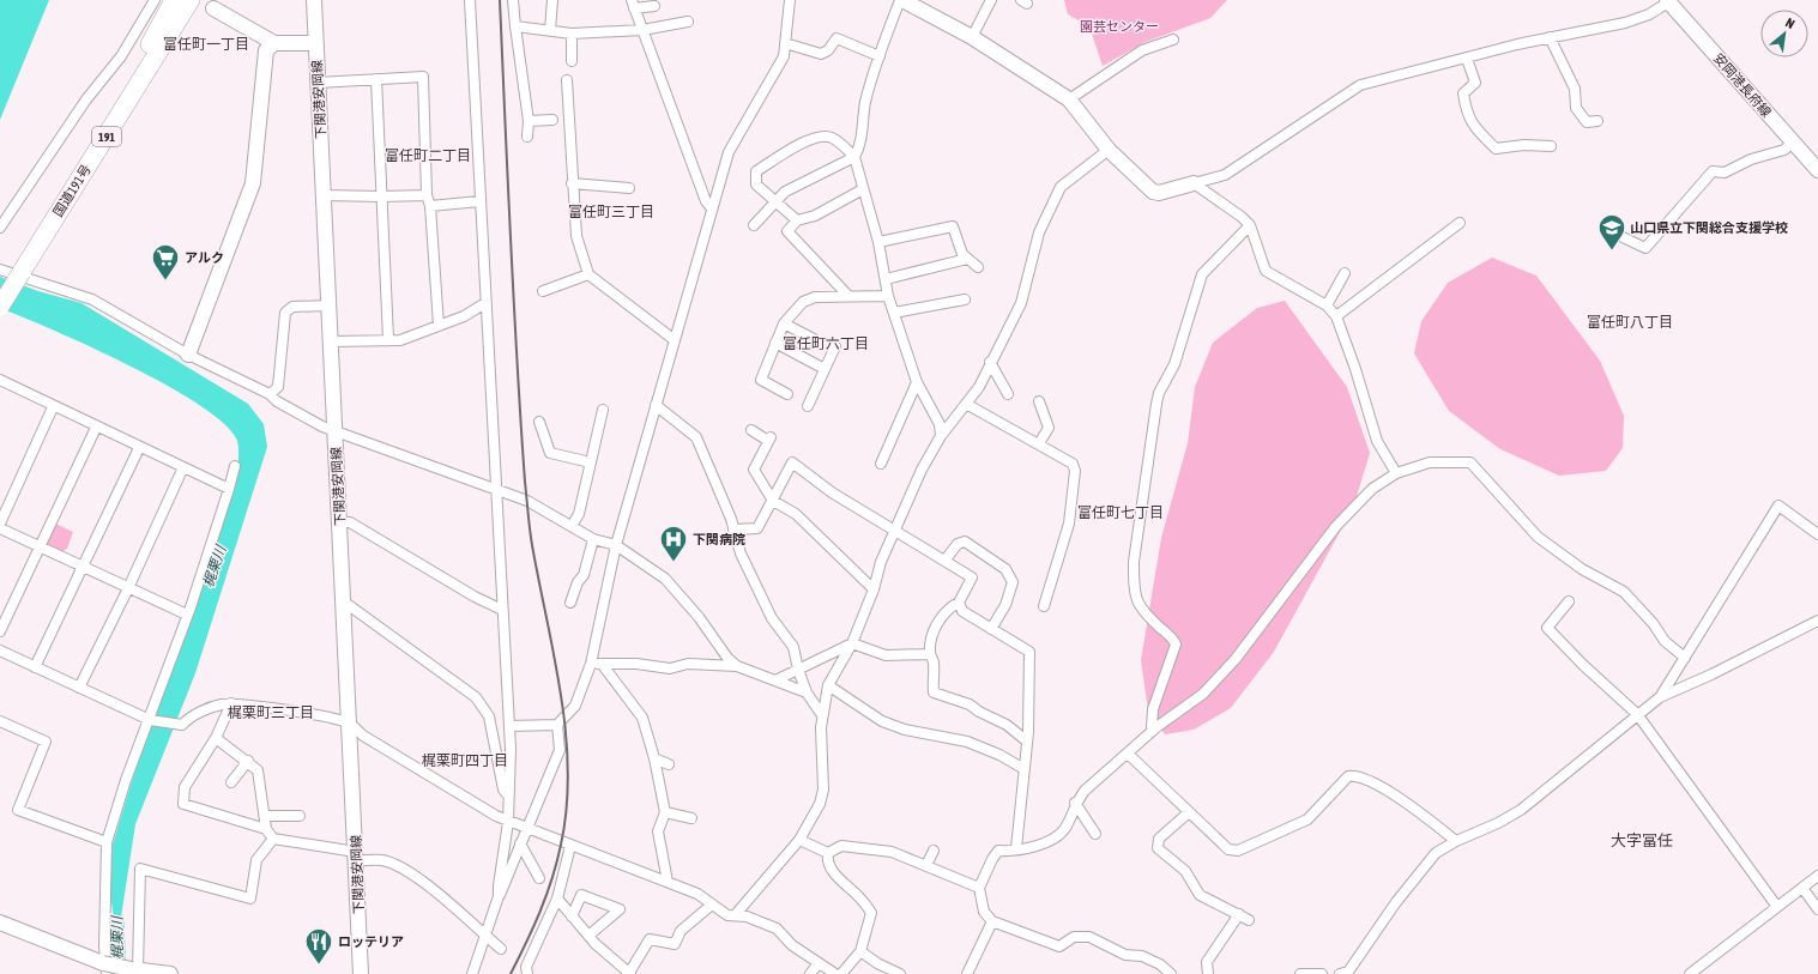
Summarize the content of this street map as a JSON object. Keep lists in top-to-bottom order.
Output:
{
  "streets": {
    "highway": ["191", "国道191号"],
    "main road": ["安岡港長府線", "下関港安岡線"]
  },
  "districts": [
    "富任町一丁目",
    "富任町二丁目",
    "富任町三丁目",
    "富任町八丁目",
    "富任町六丁目",
    "富任町七丁目",
    "梶栗町三丁目",
    "梶栗町四丁目",
    "大字冨任"
  ],
  "water": ["梶栗川"],
  "parks": ["園芸センター"],
  "places": {
    "school or university": ["山口県立下関総合支援学校"],
    "supermarket": ["アルク"],
    "hospital": ["下関病院"],
    "restaurant": ["ロッテリア"]
  },
  "north": "top right"
}
